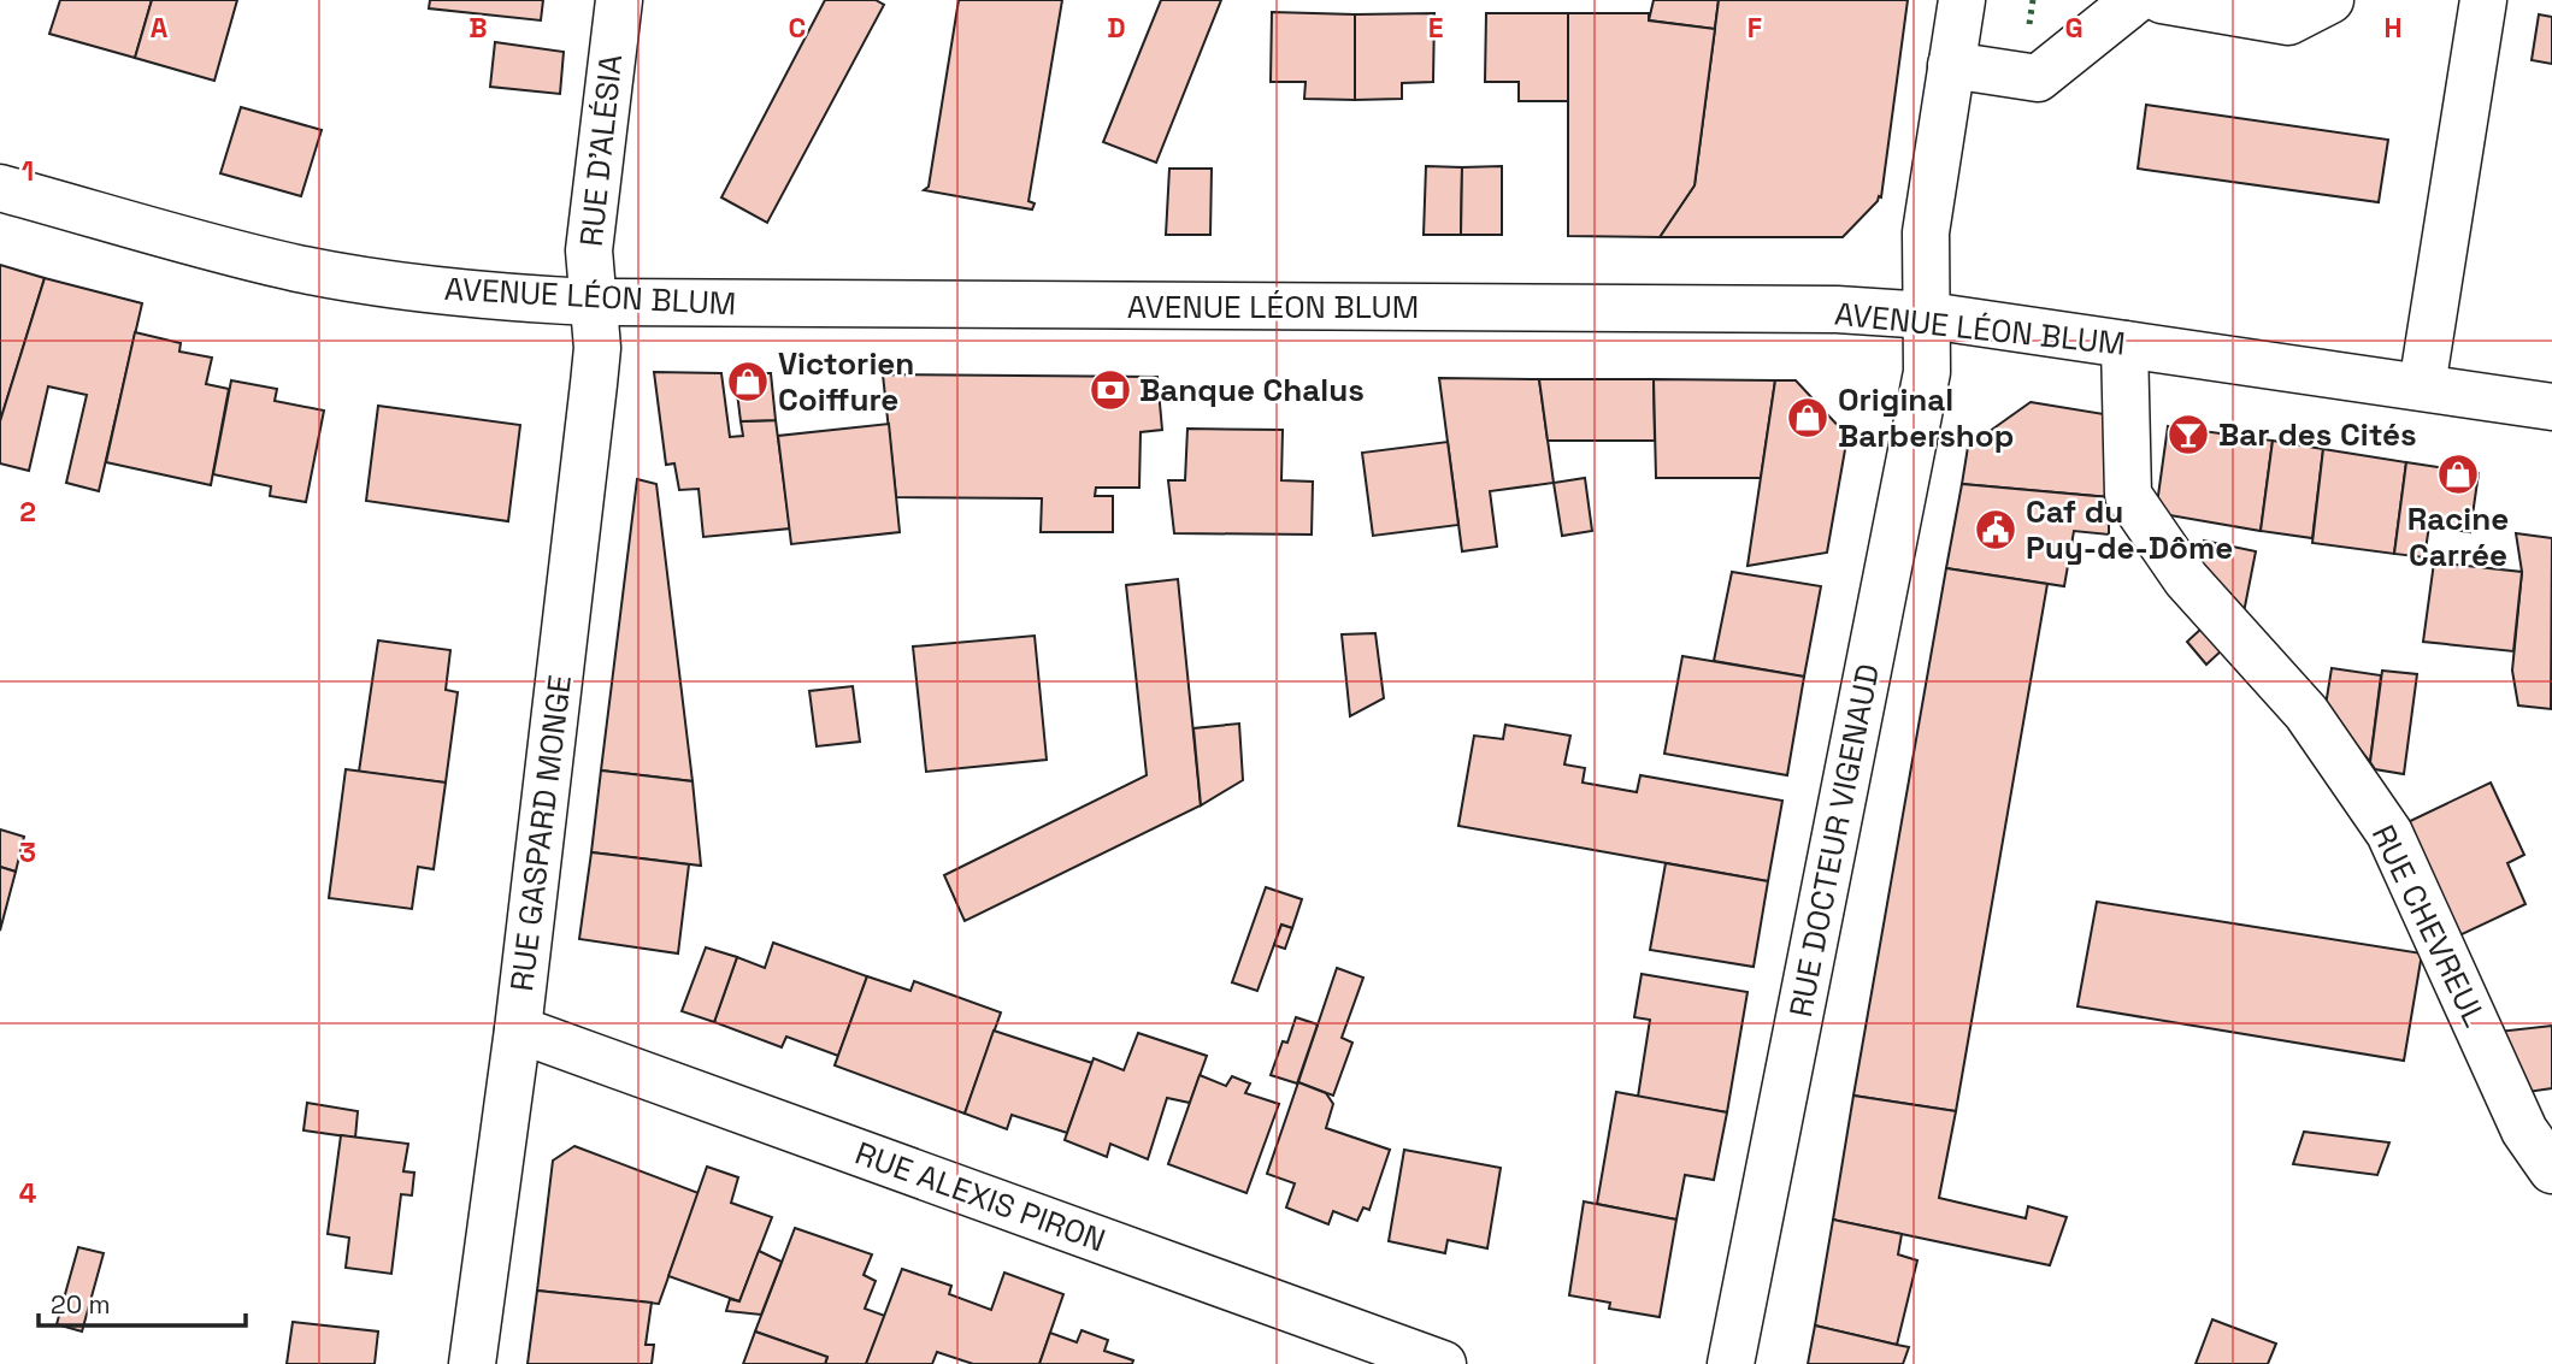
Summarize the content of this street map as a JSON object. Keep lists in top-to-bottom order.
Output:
{
  "streets": {
    "street": [
      "RUE D'ALÉSIA",
      "AVENUE LÉON BLUM",
      "RUE GASPARD MONGE",
      "RUE DOCTEUR VIGENAUD",
      "RUE CHEVREUL",
      "RUE ALEXIS PIRON"
    ]
  },
  "crossings": [
    ["RUE D'ALÉSIA", "AVENUE LÉON BLUM"],
    ["RUE D'ALÉSIA", "RUE GASPARD MONGE"],
    ["AVENUE LÉON BLUM", "RUE GASPARD MONGE"],
    ["AVENUE LÉON BLUM", "RUE DOCTEUR VIGENAUD"],
    ["AVENUE LÉON BLUM", "RUE CHEVREUL"],
    ["RUE GASPARD MONGE", "RUE ALEXIS PIRON"]
  ],
  "places": {
    "shop": ["Victorien Coiffure", "Original Barbershop", "Racine Carrée"],
    "bank": ["Banque Chalus"],
    "bar": ["Bar des Cités"],
    "public building": ["Caf du Puy-de-Dôme"]
  },
  "scale_bar": "20 m",
  "grid": {
    "columns": [
      "A",
      "B",
      "C",
      "D",
      "E",
      "F",
      "G",
      "H"
    ],
    "rows": [
      "1",
      "2",
      "3",
      "4"
    ]
  }
}
